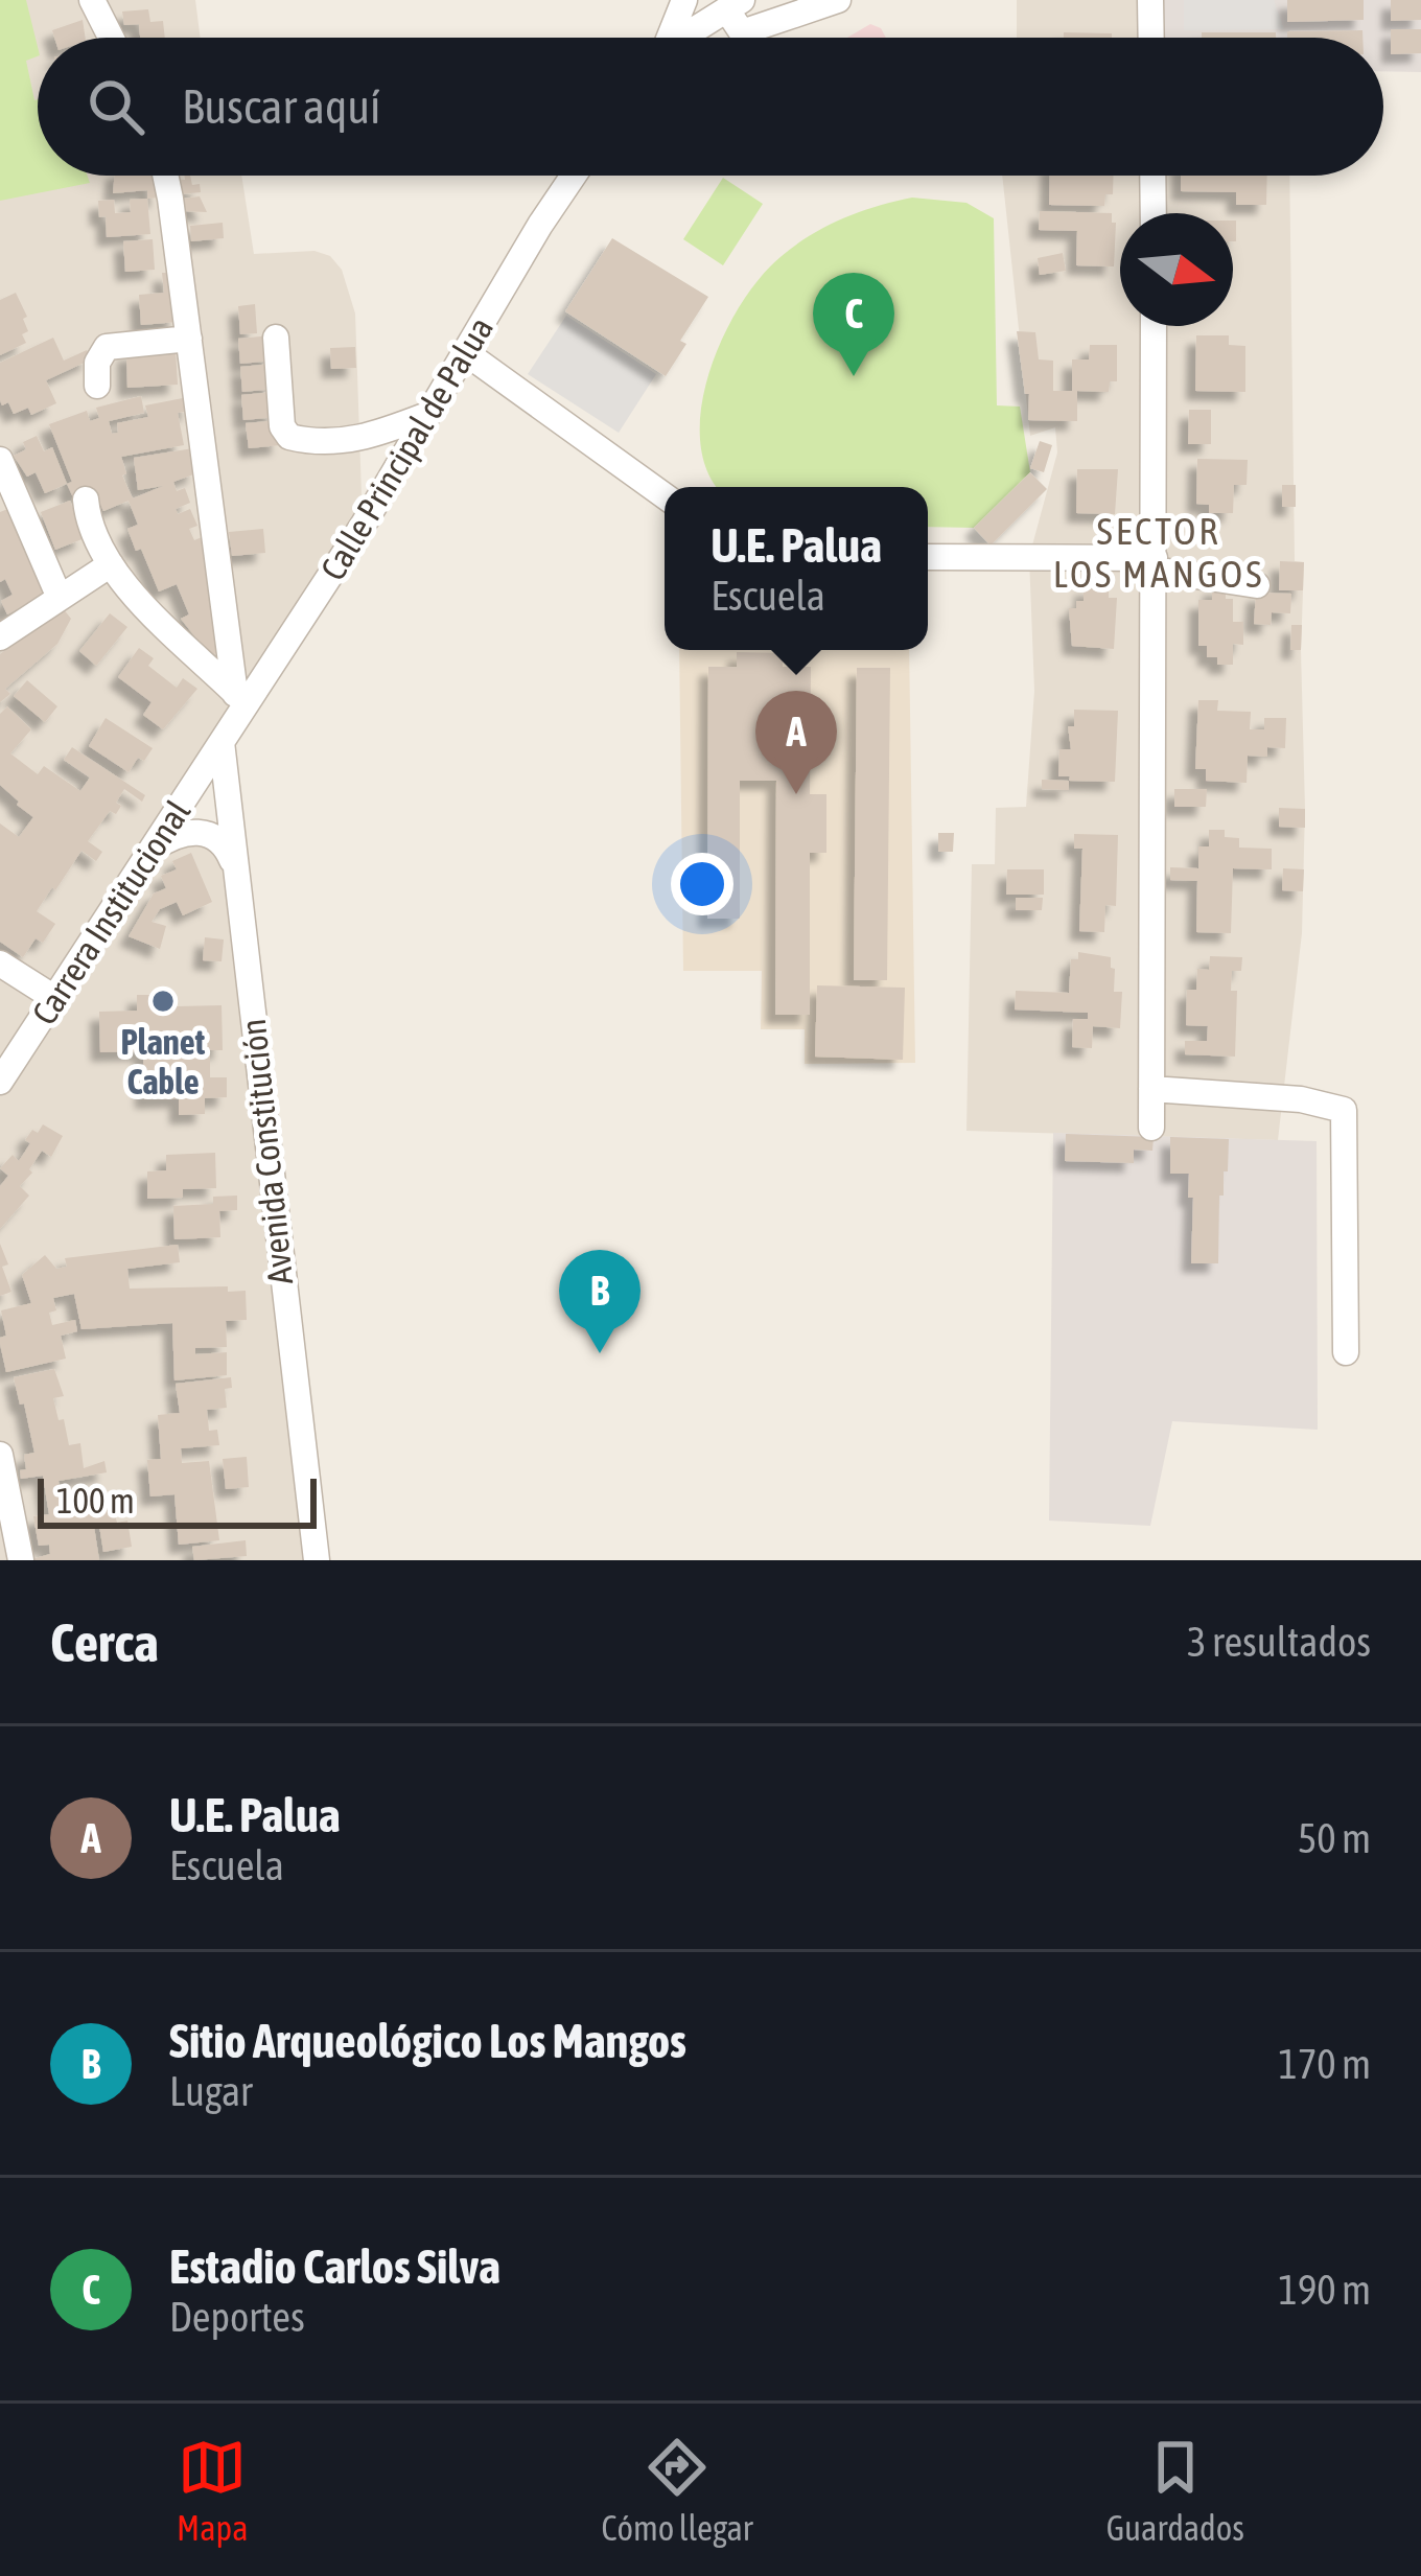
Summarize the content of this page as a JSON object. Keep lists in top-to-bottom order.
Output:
{
  "streets": {
    "street": ["Calle Principal de Palua", "Carrera Institucional", "Avenida Constitución"]
  },
  "crossings": [
    ["Calle Principal de Palua", "Carrera Institucional"],
    ["Calle Principal de Palua", "Avenida Constitución"],
    ["Carrera Institucional", "Avenida Constitución"]
  ],
  "districts": ["SECTOR LOS MANGOS"],
  "places": ["Planet Cable"],
  "scale_bar": "100 m",
  "north": "right",
  "page": {
    "search": "Buscar aquí",
    "pins": ["C", "A", "B"],
    "popup": ["U.E. Palua", "Escuela"],
    "scale": "100 m",
    "heading": ["Cerca", "3 resultados"],
    "list": [
      {
        "mark": "A",
        "name": "U.E. Palua",
        "note": "Escuela",
        "value": "50 m"
      },
      {
        "mark": "B",
        "name": "Sitio Arqueológico Los Mangos",
        "note": "Lugar",
        "value": "170 m"
      },
      {
        "mark": "C",
        "name": "Estadio Carlos Silva",
        "note": "Deportes",
        "value": "190 m"
      }
    ],
    "nav": ["Mapa", "Cómo llegar", "Guardados"]
  }
}
